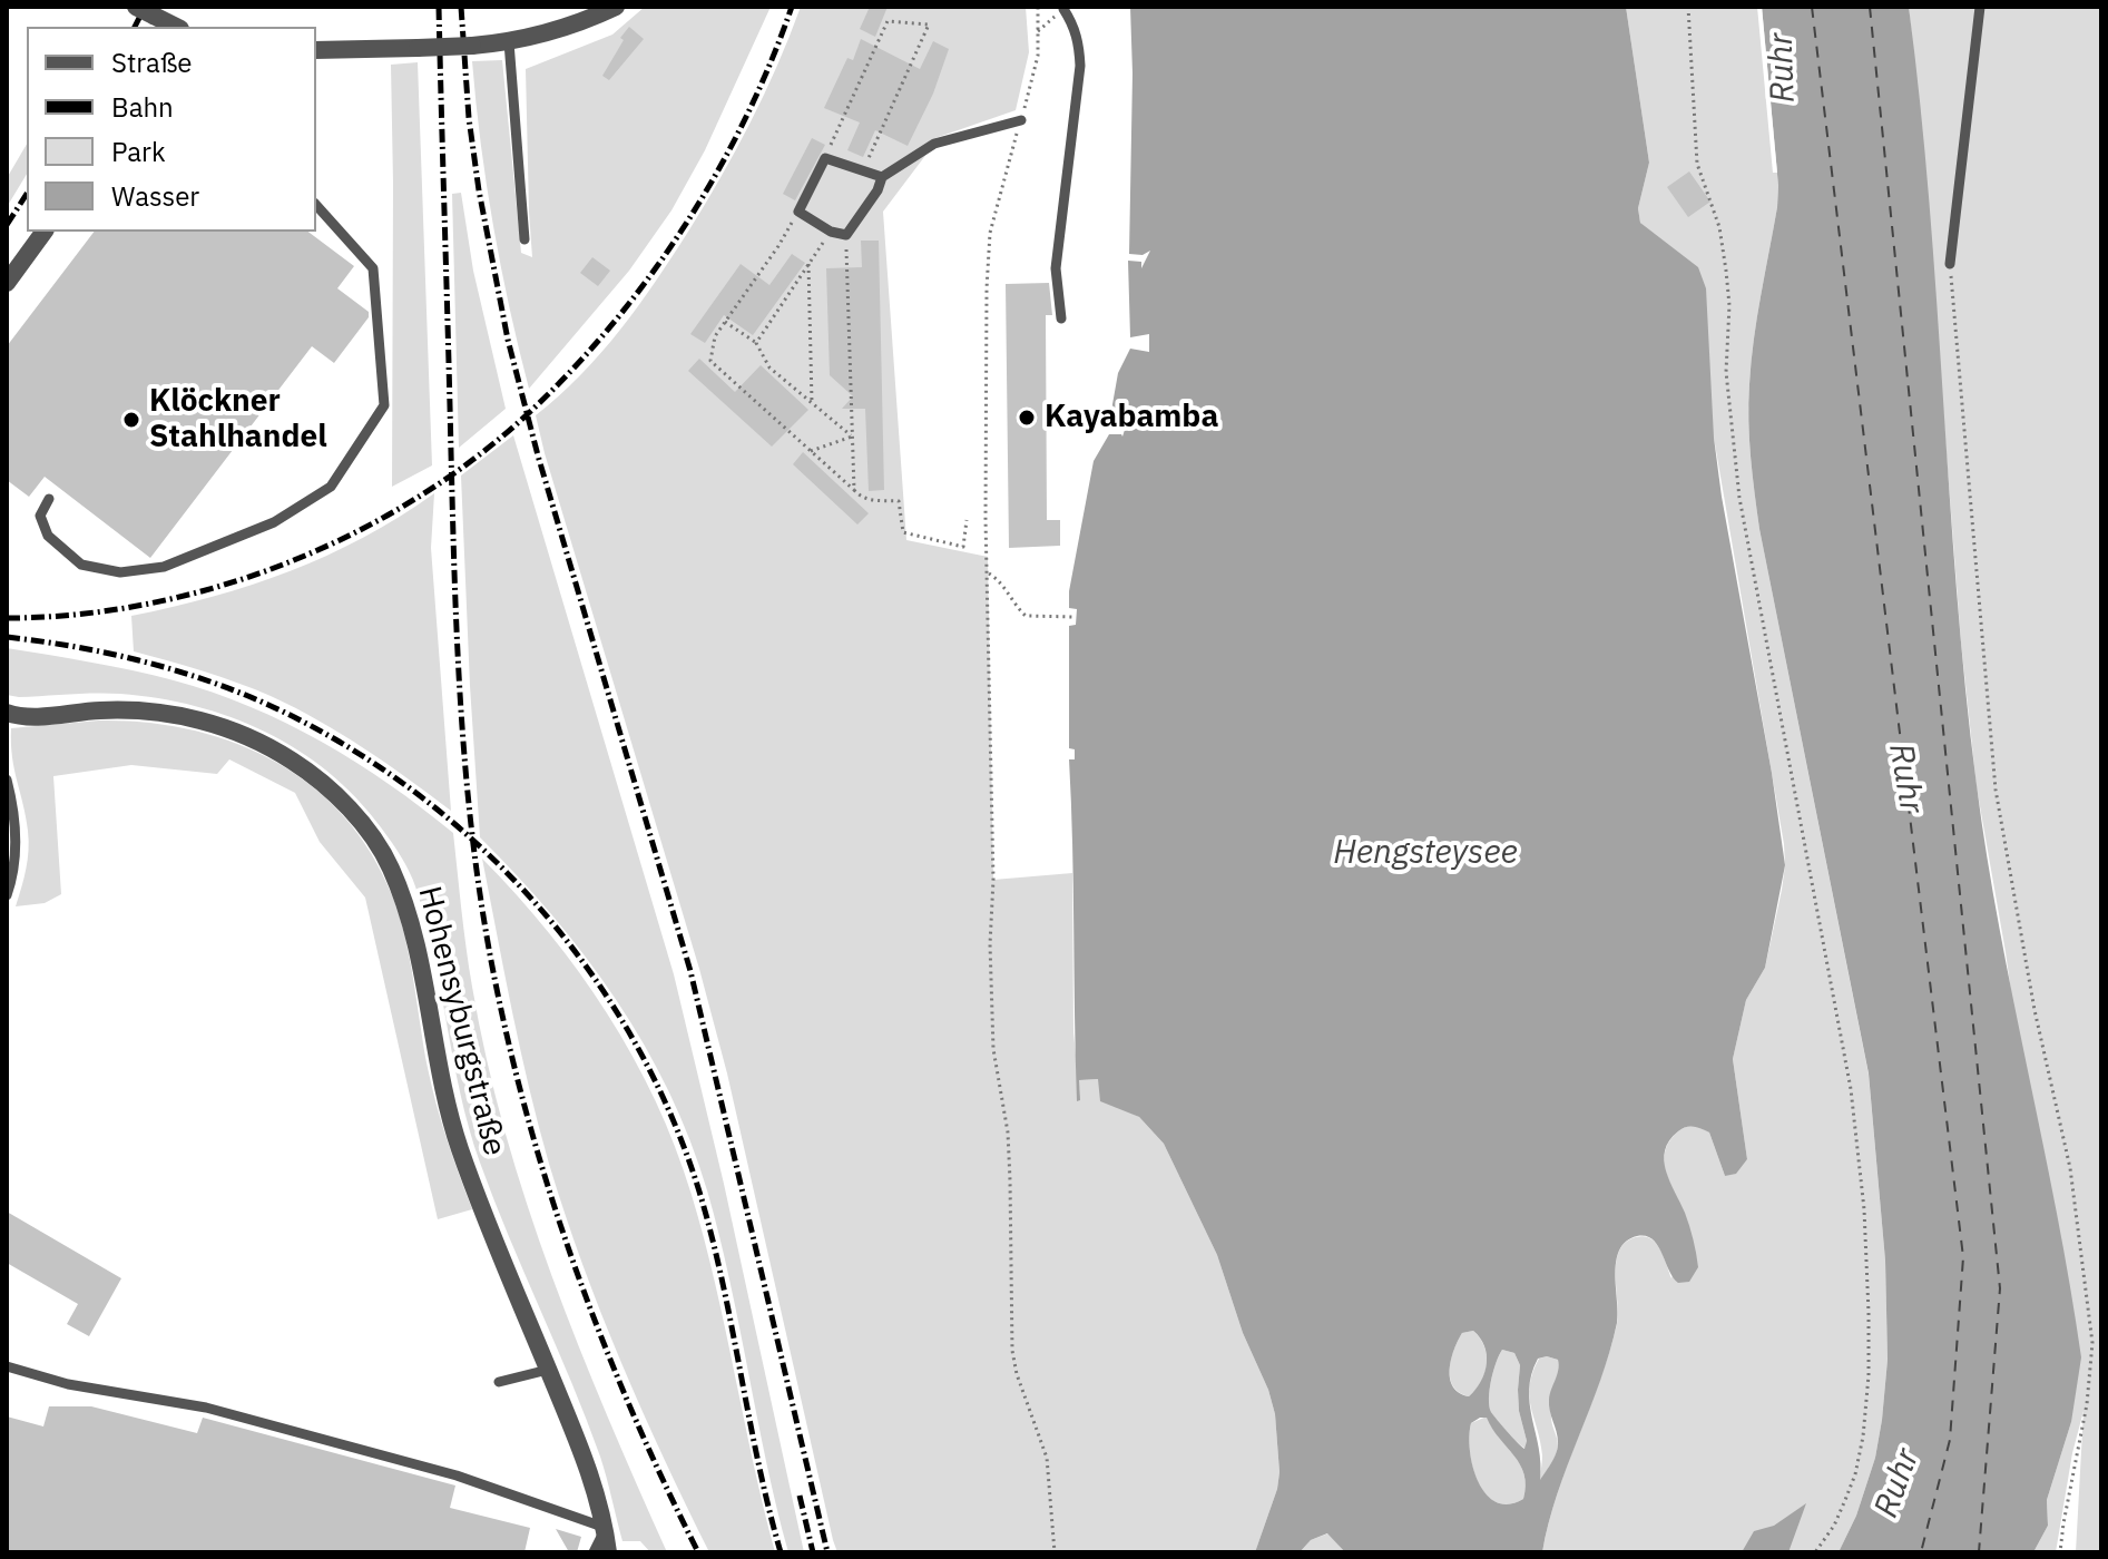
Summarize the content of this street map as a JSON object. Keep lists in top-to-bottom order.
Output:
{
  "streets": {
    "street": ["Hohensyburgstraße"]
  },
  "water": ["Ruhr", "Hengsteysee"],
  "places": ["Kayabamba", "Klöckner Stahlhandel"],
  "legend": [
    "Straße",
    "Bahn",
    "Park",
    "Wasser"
  ]
}
